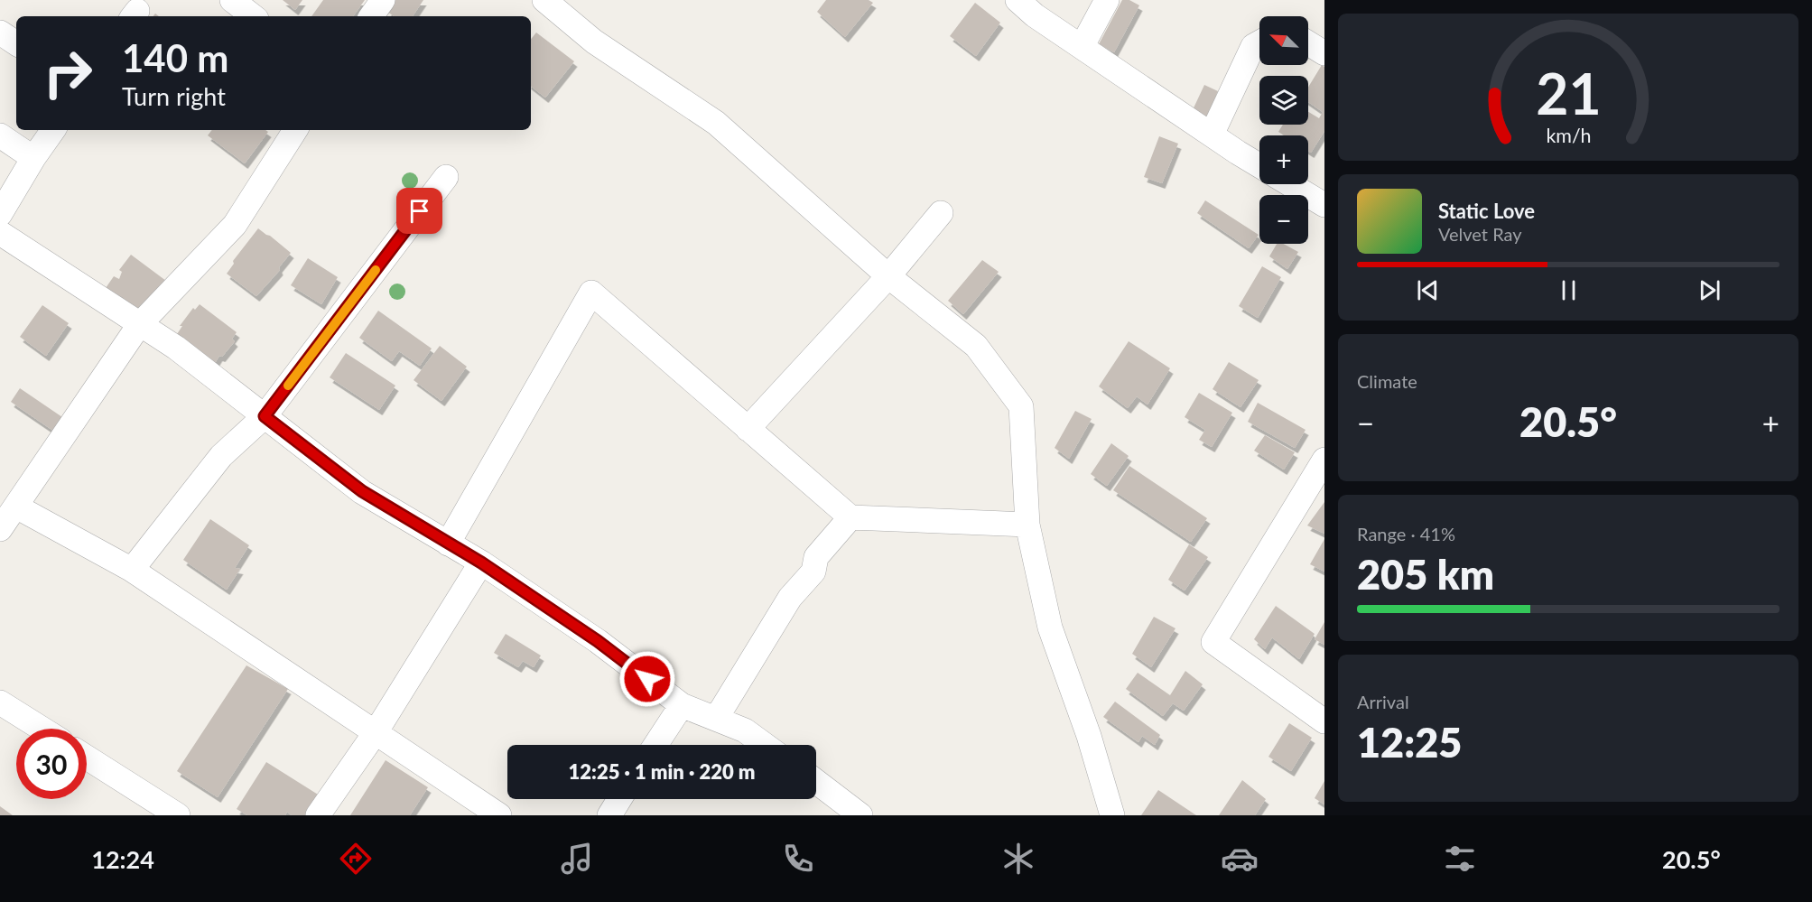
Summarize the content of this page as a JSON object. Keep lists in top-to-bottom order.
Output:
{
  "north": "top left",
  "page": {
    "map_buttons": ["+", "−"],
    "turn": ["140 m", "Turn right"],
    "song": ["Static Love", "Velvet Ray"],
    "tile": [
      "Climate",
      ["Range · 41%", "205 km"],
      ["Arrival", "12:25"]
    ],
    "heat": ["−", "20.5°", "+"],
    "limit": "30",
    "trip": "12:25 · 1 min · 220 m",
    "tabs": ["12:24", "20.5°"],
    "gauge": ["21", "km/h"]
  }
}
